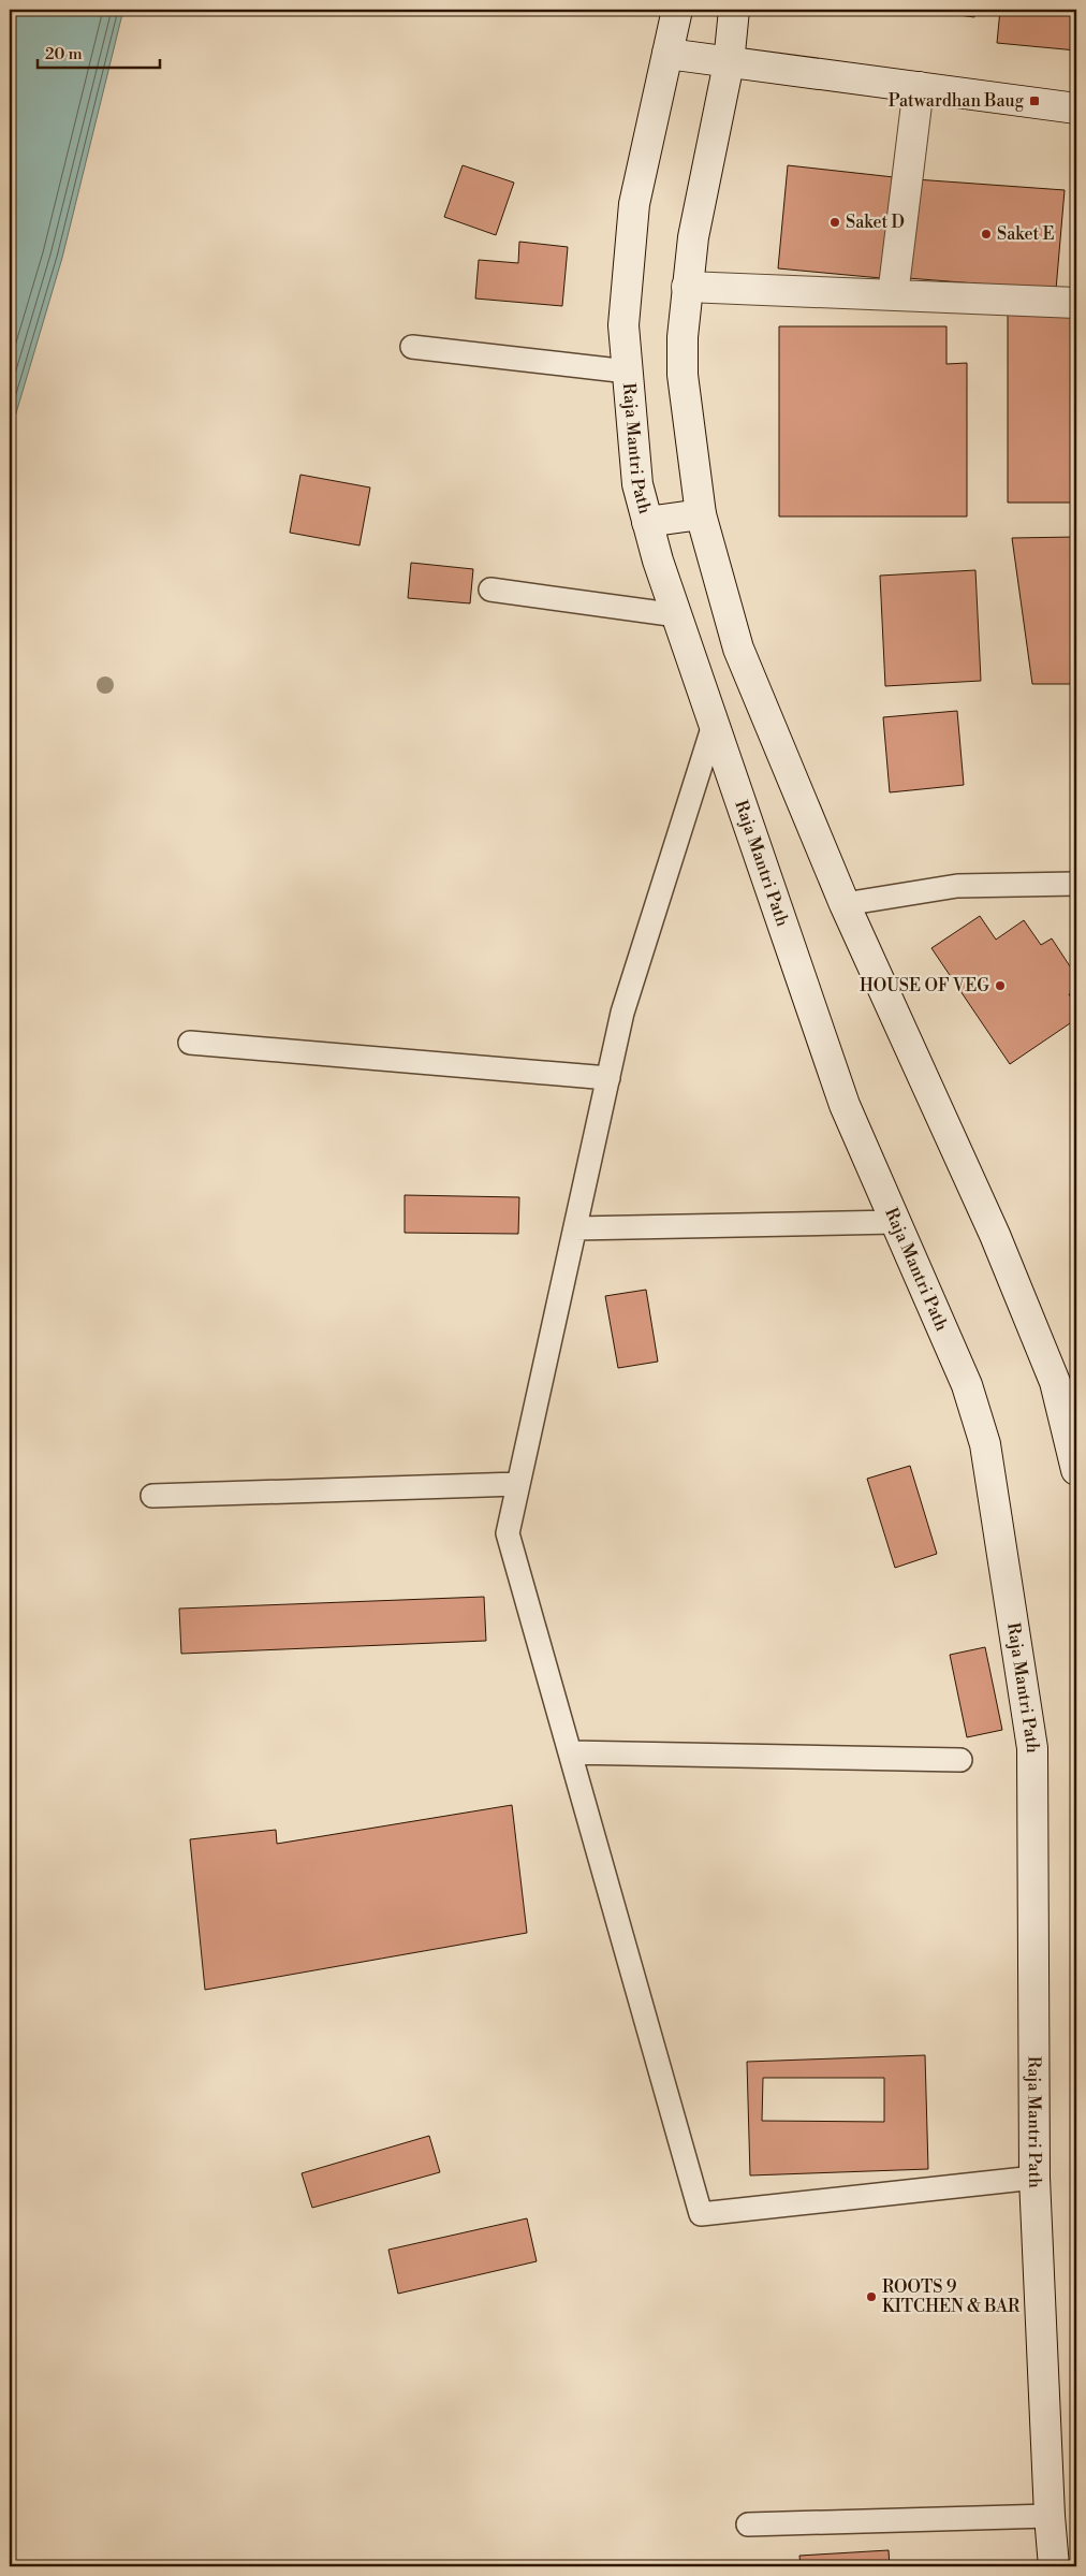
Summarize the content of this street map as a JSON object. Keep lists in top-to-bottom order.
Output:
{
  "streets": {
    "main road": ["Raja Mantri Path"]
  },
  "places": {
    "transit": ["Patwardhan Baug"],
    "other": [
      "Saket D",
      "Saket E",
      "HOUSE OF VEG",
      "ROOTS 9 KITCHEN & BAR"
    ]
  },
  "scale_bar": "20 m"
}
